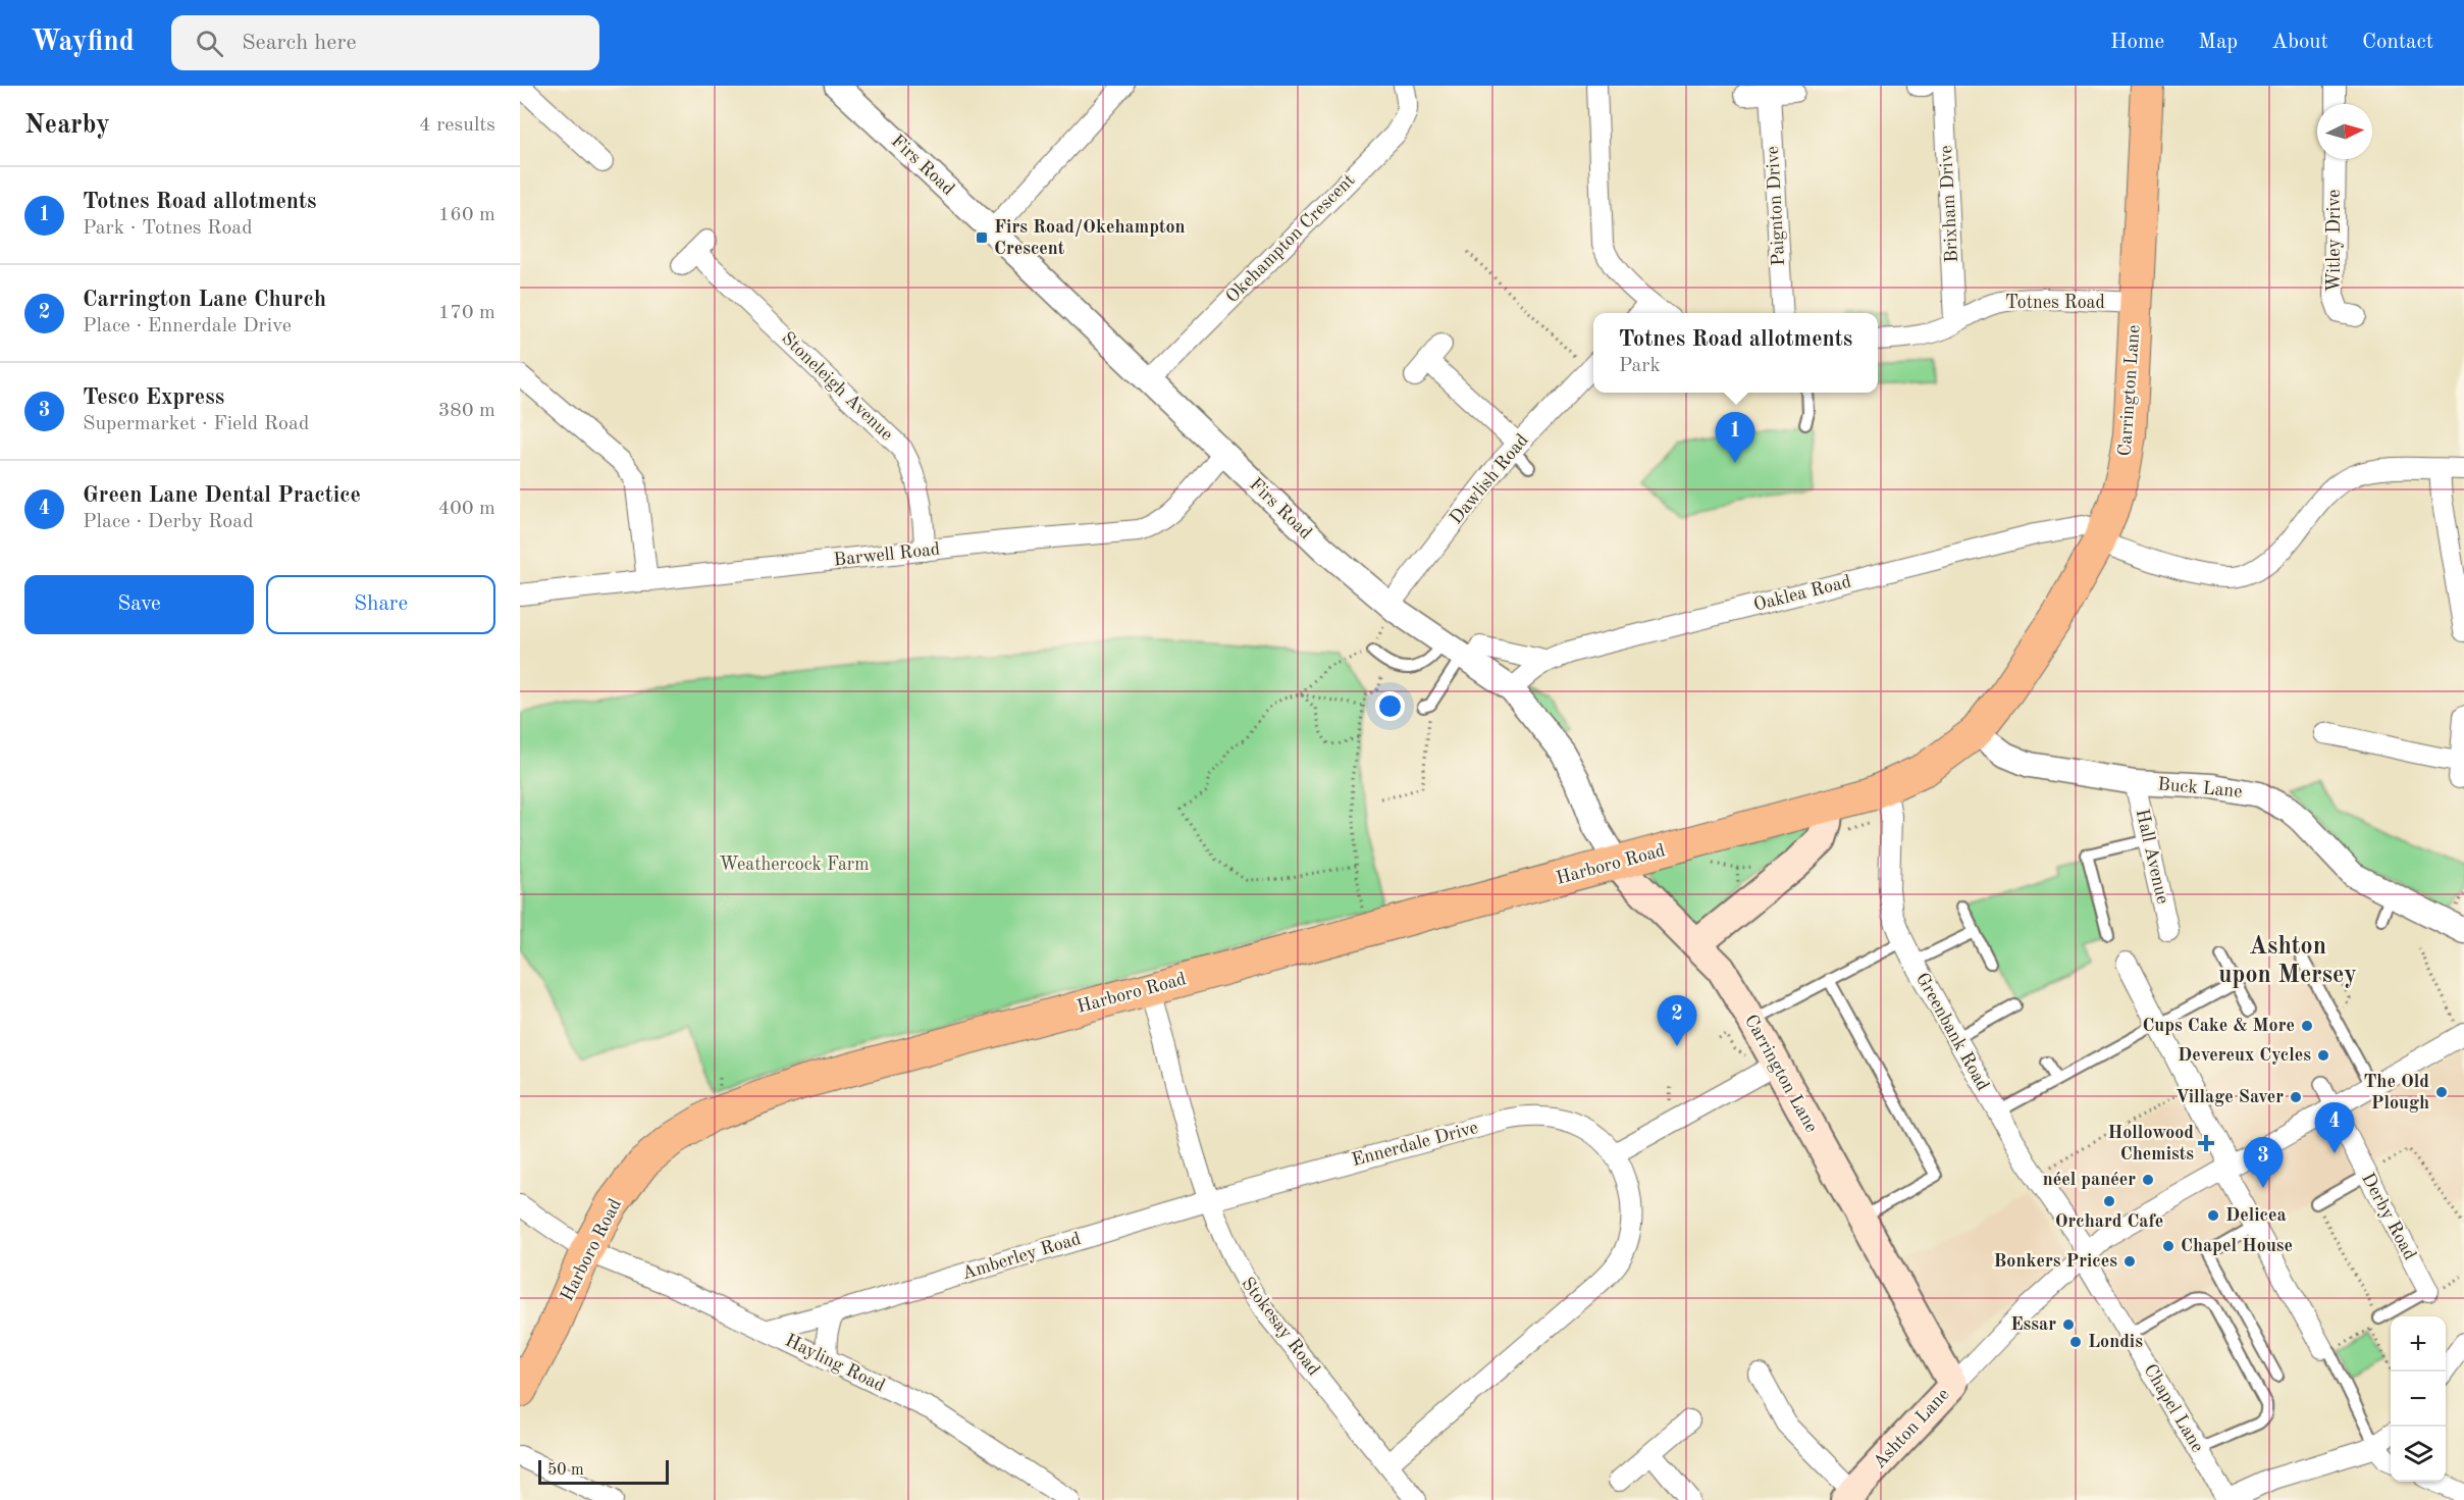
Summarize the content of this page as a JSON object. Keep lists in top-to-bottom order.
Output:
{
  "streets": {
    "main road": [
      "Firs Road",
      "Carrington Lane",
      "Harboro Road",
      "Ashton Lane"
    ],
    "street": [
      "Brixham Drive",
      "Paignton Drive",
      "Okehampton Crescent",
      "Witley Drive",
      "Totnes Road",
      "Stoneleigh Avenue",
      "Dawlish Road",
      "Barwell Road",
      "Oaklea Road",
      "Buck Lane",
      "Hall Avenue",
      "Greenbank Road",
      "Ennerdale Drive",
      "Derby Road",
      "Amberley Road",
      "Stokesay Road",
      "Hayling Road",
      "Chapel Lane"
    ]
  },
  "crossings": [
    ["Firs Road", "Okehampton Crescent"],
    ["Firs Road", "Carrington Lane"],
    ["Firs Road", "Dawlish Road"],
    ["Firs Road", "Barwell Road"],
    ["Firs Road", "Oaklea Road"],
    ["Firs Road", "Harboro Road"],
    ["Brixham Drive", "Totnes Road"],
    ["Totnes Road", "Carrington Lane"],
    ["Stoneleigh Avenue", "Barwell Road"],
    ["Carrington Lane", "Oaklea Road"],
    ["Carrington Lane", "Buck Lane"],
    ["Carrington Lane", "Harboro Road"],
    ["Carrington Lane", "Greenbank Road"],
    ["Carrington Lane", "Ashton Lane"],
    ["Buck Lane", "Hall Avenue"],
    ["Harboro Road", "Greenbank Road"],
    ["Harboro Road", "Stokesay Road"],
    ["Harboro Road", "Hayling Road"],
    ["Greenbank Road", "Chapel Lane"],
    ["Ennerdale Drive", "Amberley Road"],
    ["Ennerdale Drive", "Stokesay Road"],
    ["Amberley Road", "Stokesay Road"],
    ["Amberley Road", "Hayling Road"]
  ],
  "districts": ["Ashton upon Mersey"],
  "parks": ["Weathercock Farm"],
  "places": {
    "transit": ["Firs Road/Okehampton Crescent"],
    "other": [
      "Cups Cake & More",
      "Devereux Cycles",
      "The Old Plough",
      "Village Saver",
      "néel panéer",
      "Orchard Cafe",
      "Delicea",
      "Chapel House",
      "Bonkers Prices",
      "Essar",
      "Londis"
    ],
    "health": ["Hollowood Chemists"]
  },
  "scale_bar": "50 m",
  "north": "right",
  "page": {
    "header": "Wayfind",
    "search": "Search here",
    "nav": [
      "Home",
      "Map",
      "About",
      "Contact"
    ],
    "heading": ["Nearby", "4 results"],
    "list": [
      {
        "mark": "1",
        "name": "Totnes Road allotments",
        "note": "Park · Totnes Road",
        "value": "160 m"
      },
      {
        "mark": "2",
        "name": "Carrington Lane Church",
        "note": "Place · Ennerdale Drive",
        "value": "170 m"
      },
      {
        "mark": "3",
        "name": "Tesco Express",
        "note": "Supermarket · Field Road",
        "value": "380 m"
      },
      {
        "mark": "4",
        "name": "Green Lane Dental Practice",
        "note": "Place · Derby Road",
        "value": "400 m"
      }
    ],
    "popup": ["Totnes Road allotments", "Park"],
    "pins": [
      "1",
      "2",
      "4",
      "3"
    ],
    "buttons": ["Save", "Share"],
    "map_buttons": ["+", "−"],
    "scale": "50 m"
  }
}
